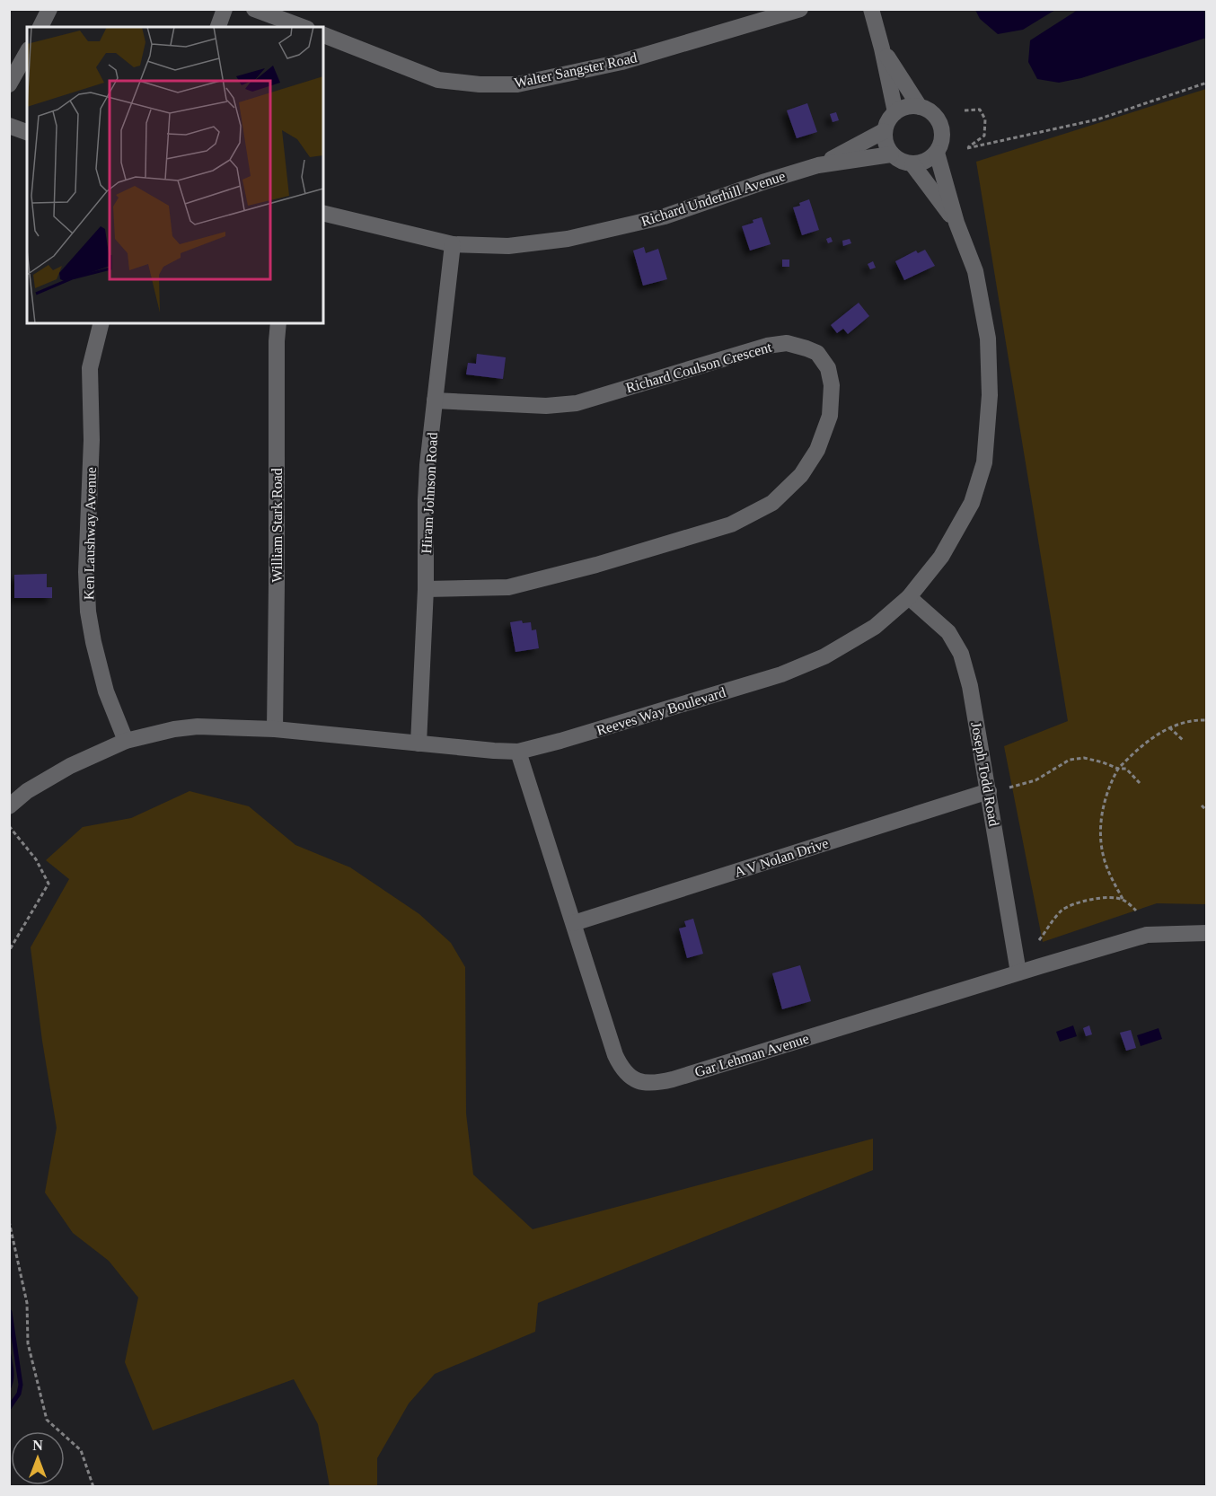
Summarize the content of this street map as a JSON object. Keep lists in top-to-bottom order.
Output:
{
  "streets": {
    "street": [
      "Walter Sangster Road",
      "Richard Underhill Avenue",
      "Richard Coulson Crescent",
      "Hiram Johnson Road",
      "William Stark Road",
      "Ken Laushway Avenue",
      "Reeves Way Boulevard",
      "Joseph Todd Road",
      "A V Nolan Drive",
      "Gar Lehman Avenue"
    ]
  },
  "crossings": [
    ["Richard Underhill Avenue", "Hiram Johnson Road"],
    ["Richard Underhill Avenue", "Reeves Way Boulevard"],
    ["Richard Coulson Crescent", "Hiram Johnson Road"],
    ["Hiram Johnson Road", "Reeves Way Boulevard"],
    ["William Stark Road", "Reeves Way Boulevard"],
    ["Ken Laushway Avenue", "Reeves Way Boulevard"],
    ["Reeves Way Boulevard", "Joseph Todd Road"],
    ["Reeves Way Boulevard", "Gar Lehman Avenue"],
    ["Joseph Todd Road", "A V Nolan Drive"],
    ["Joseph Todd Road", "Gar Lehman Avenue"],
    ["A V Nolan Drive", "Gar Lehman Avenue"]
  ],
  "north": "top"
}
